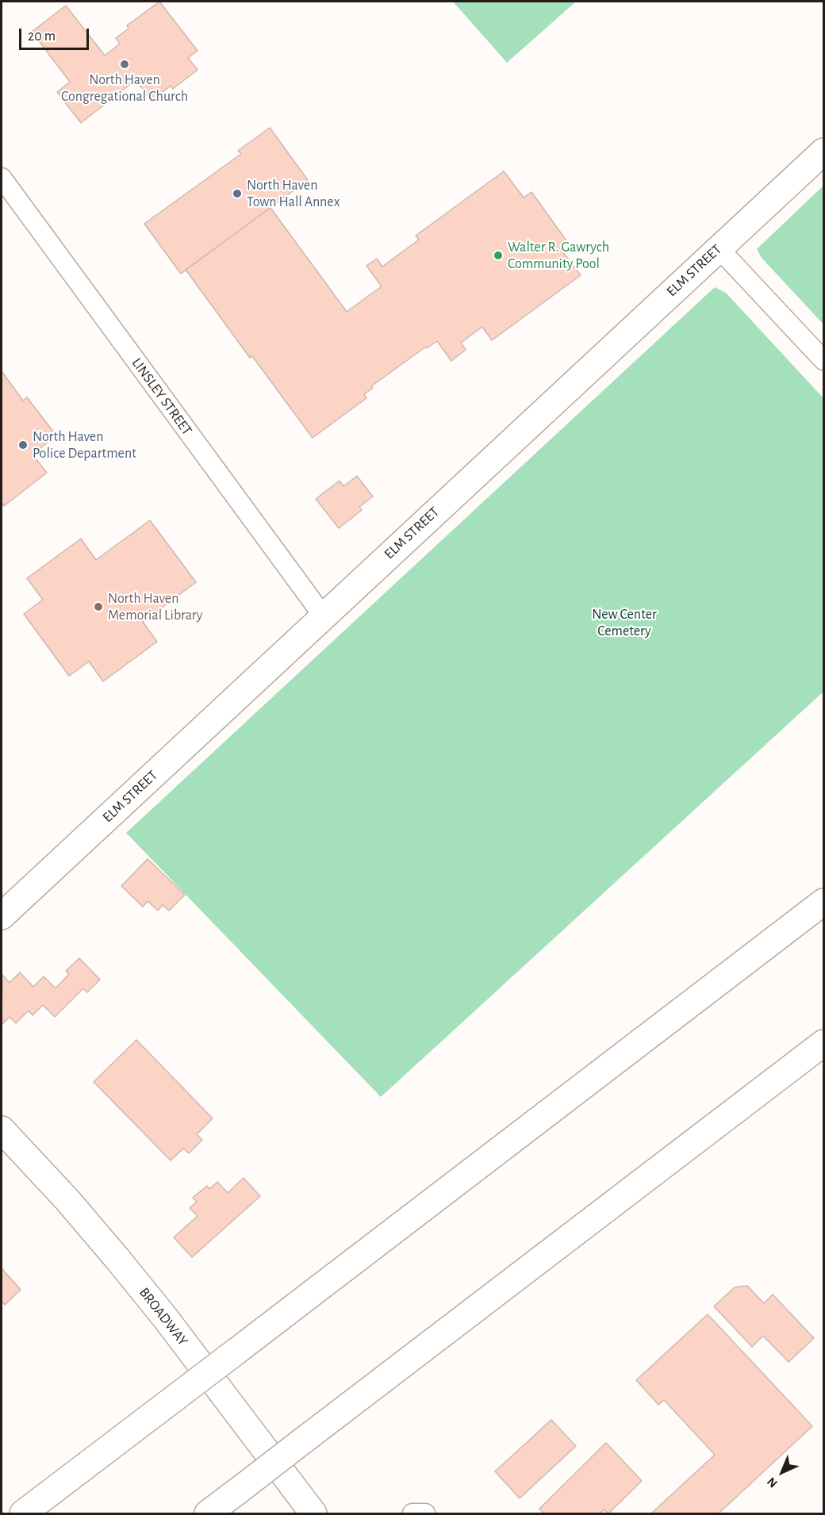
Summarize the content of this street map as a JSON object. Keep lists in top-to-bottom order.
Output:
{
  "streets": {
    "main road": ["ELM STREET", "BROADWAY"],
    "street": ["LINSLEY STREET"]
  },
  "crossings": [
    ["ELM STREET", "LINSLEY STREET"]
  ],
  "parks": ["New Center Cemetery"],
  "places": [
    "North Haven Congregational Church",
    "North Haven Town Hall Annex",
    "Walter R. Gawrych Community Pool",
    "North Haven Police Department",
    "North Haven Memorial Library"
  ],
  "scale_bar": "20 m",
  "north": "bottom left"
}
